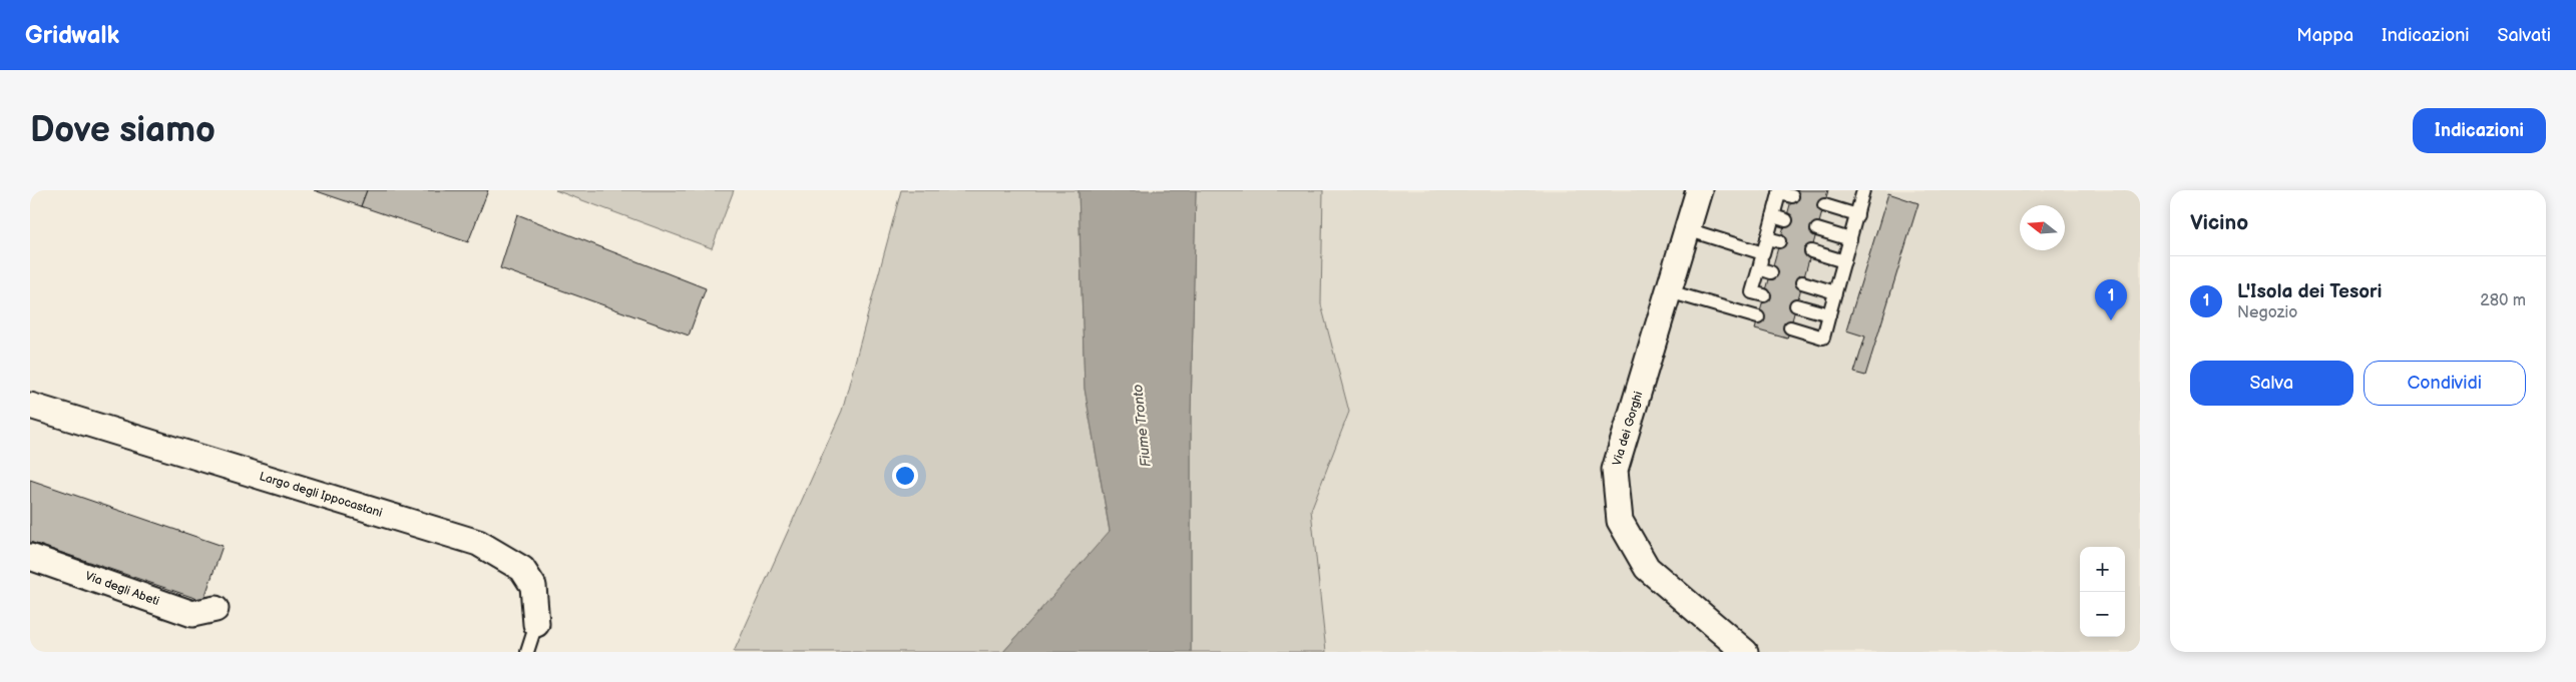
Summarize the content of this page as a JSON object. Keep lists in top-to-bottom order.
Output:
{
  "streets": {
    "street": ["Via dei Gorghi", "Largo degli Ippocastani", "Via degli Abeti"]
  },
  "water": ["Fiume Tronto"],
  "north": "left",
  "page": {
    "header": "Gridwalk",
    "nav": ["Mappa", "Indicazioni", "Salvati"],
    "buttons": [
      "Indicazioni",
      ["Salva", "Condividi"]
    ],
    "title": "Dove siamo",
    "heading": "Vicino",
    "list": [
      {
        "mark": "1",
        "name": "L'Isola dei Tesori",
        "note": "Negozio",
        "value": "280 m"
      }
    ],
    "pins": "1",
    "map_buttons": ["+", "−"]
  }
}
